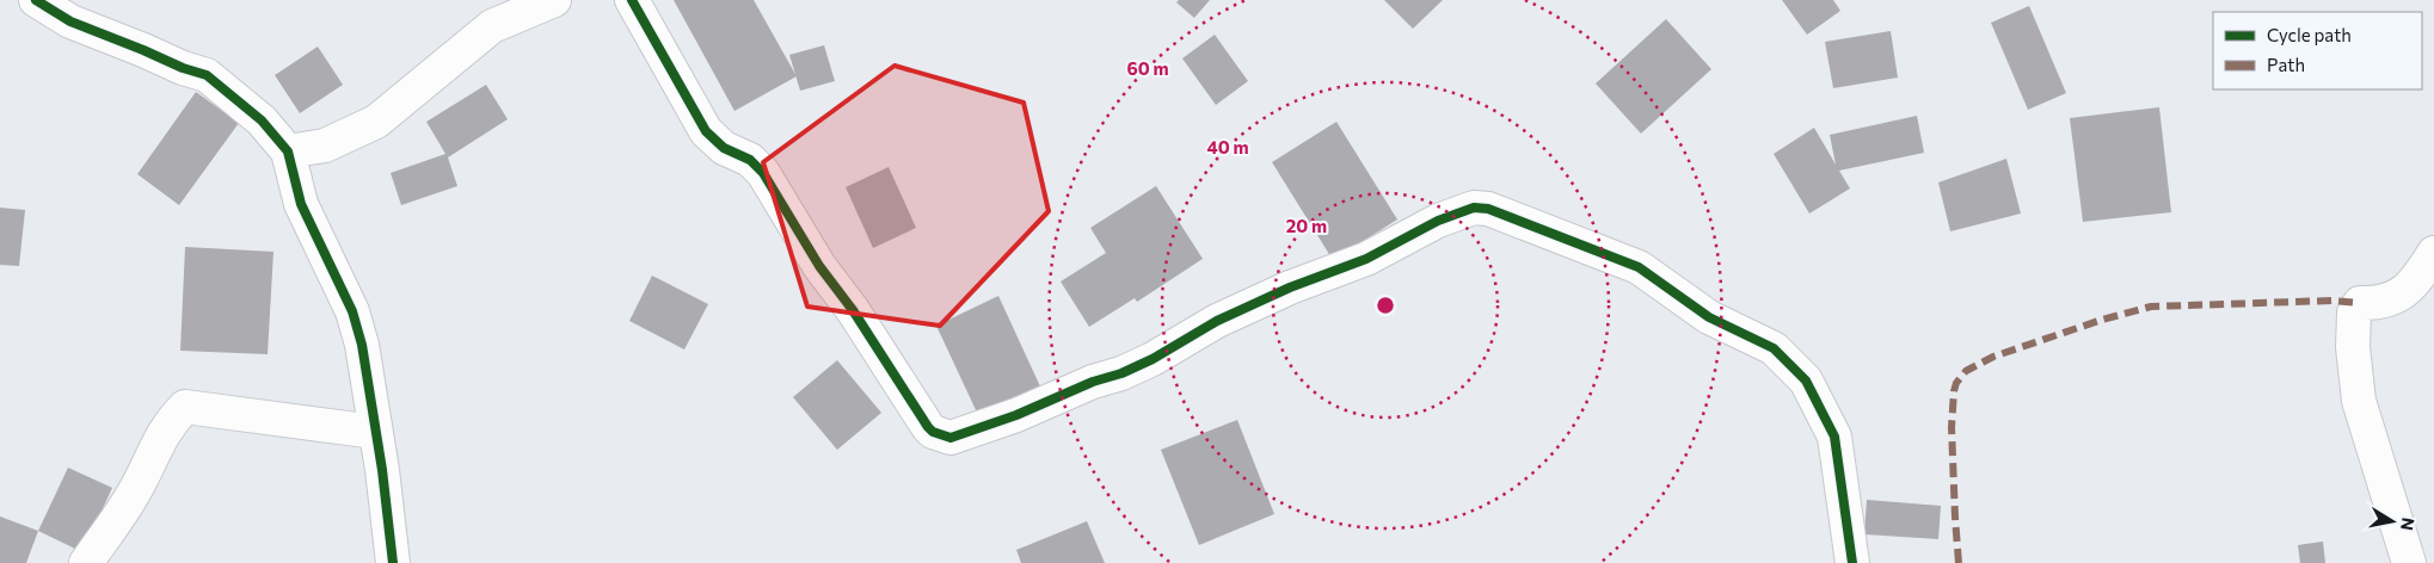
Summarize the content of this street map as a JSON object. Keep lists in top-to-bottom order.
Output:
{
  "legend": ["Cycle path", "Path"],
  "north": "right",
  "rings": ["60 m", "40 m", "20 m"]
}
